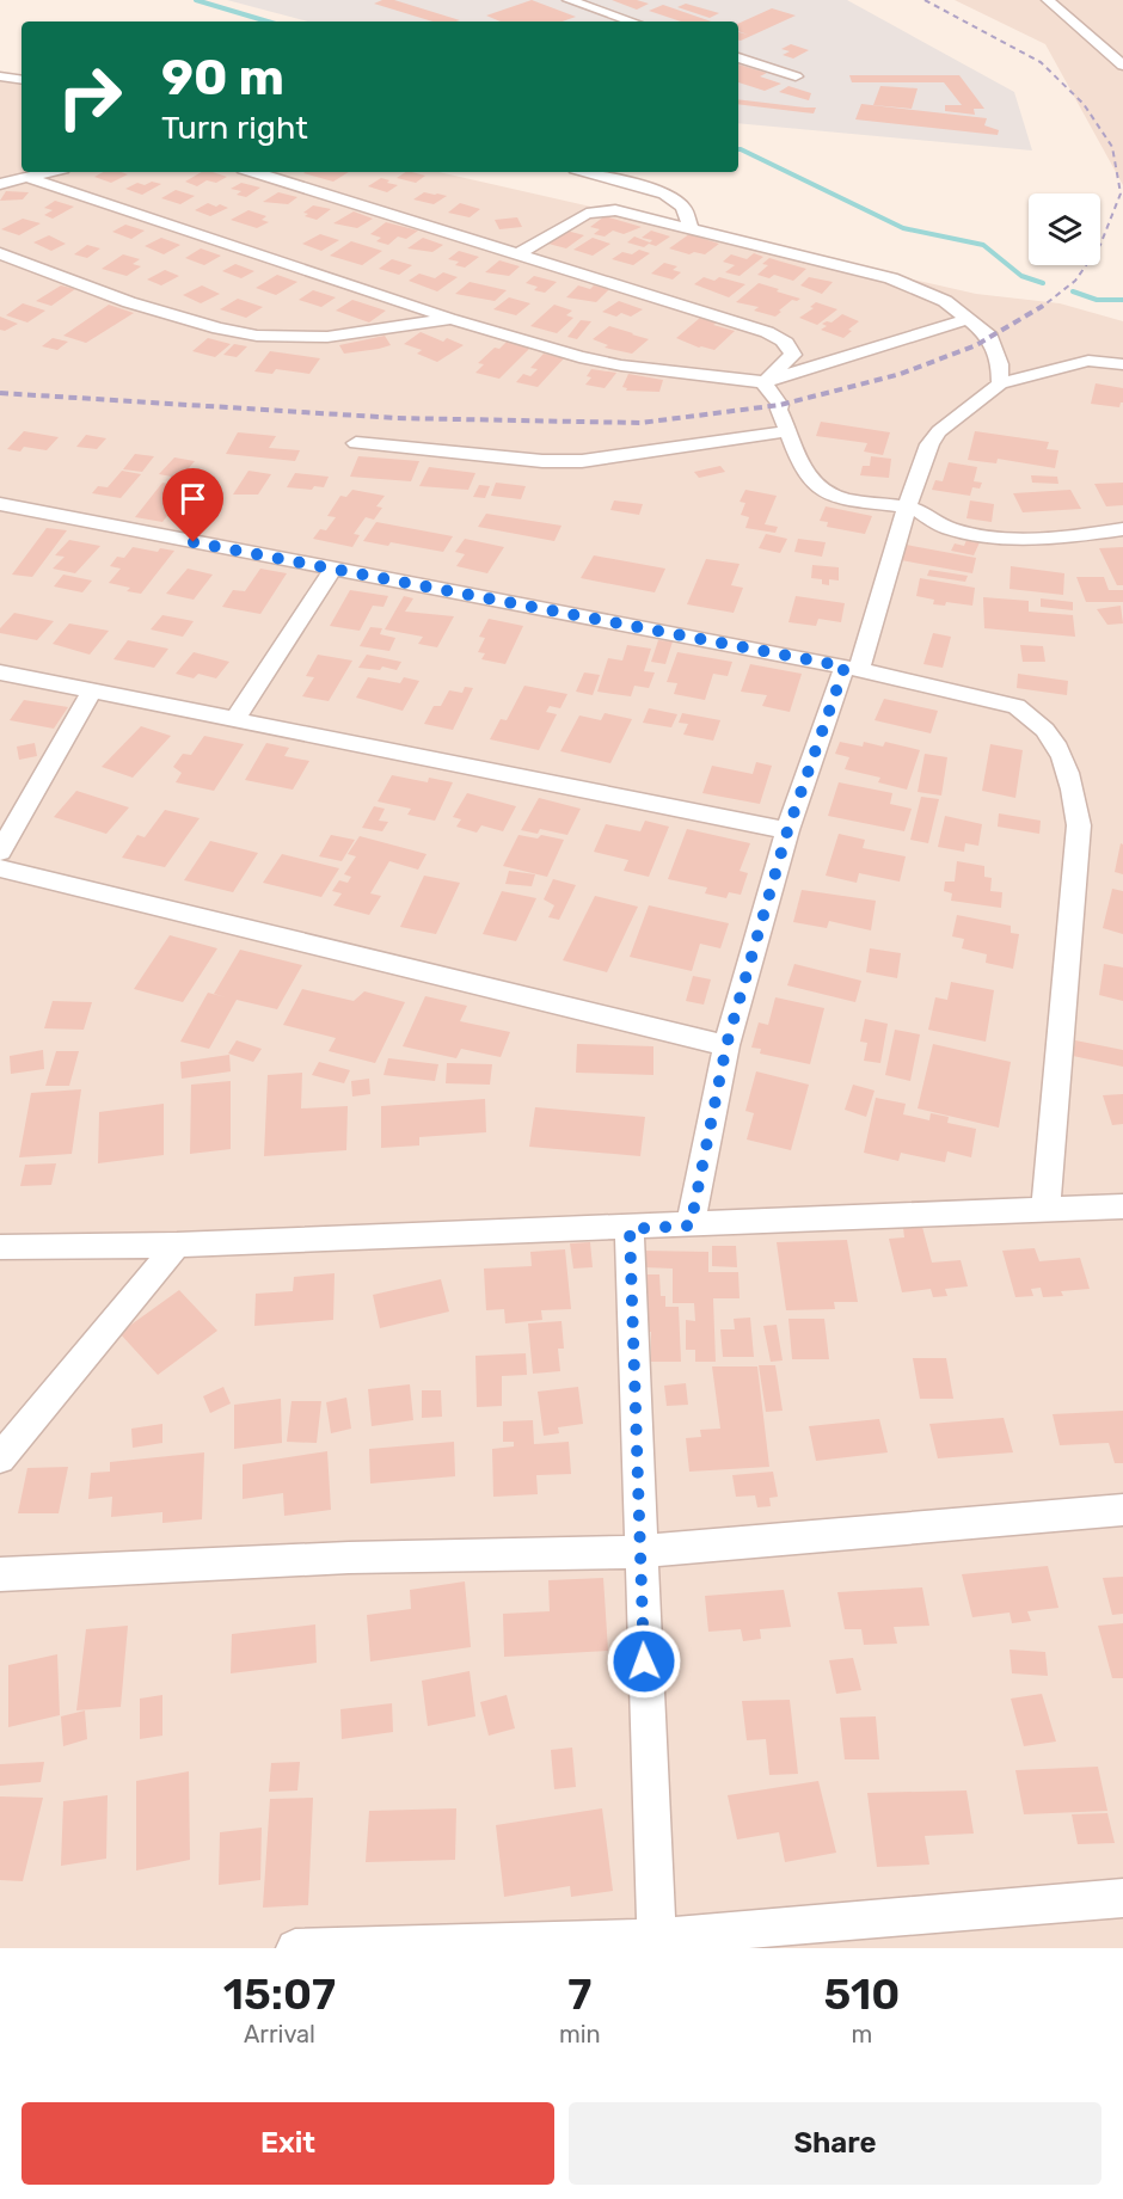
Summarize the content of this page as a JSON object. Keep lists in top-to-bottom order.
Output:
{
  "page": {
    "turn": ["90 m", "Turn right"],
    "eta": [
      "15:07",
      "Arrival",
      "7",
      "min",
      "510",
      "m"
    ],
    "buttons": ["Exit", "Share"]
  }
}
